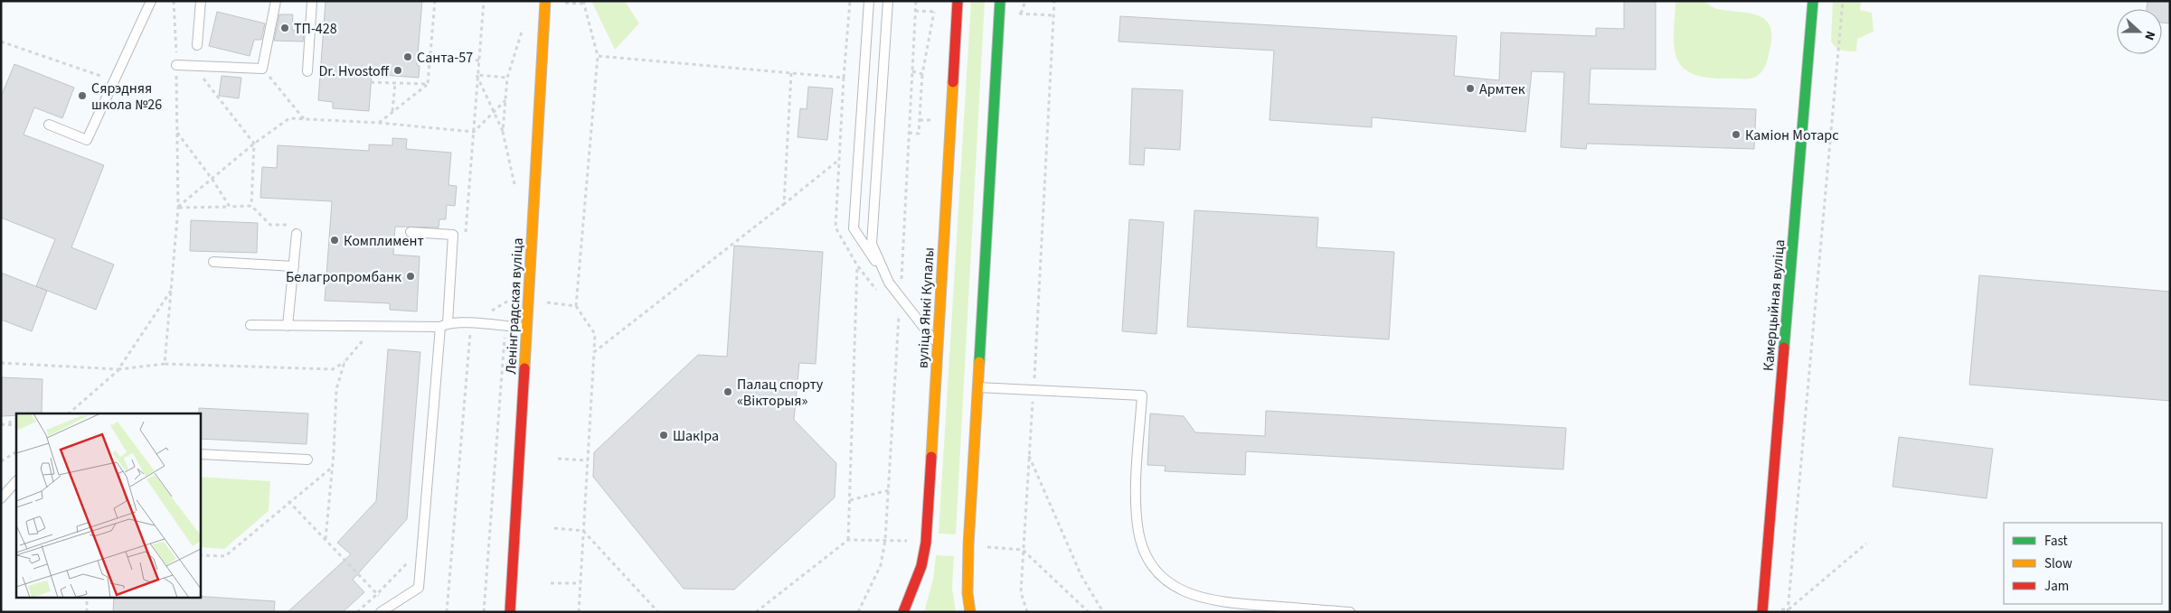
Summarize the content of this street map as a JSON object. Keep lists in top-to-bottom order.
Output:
{
  "streets": {
    "main road": ["Камерцыйная вуліца", "Ленінградская вуліца", "вуліца Янкі Купалы"]
  },
  "places": [
    "ТП-428",
    "Санта-57",
    "Dr. Hvostoff",
    "Армтек",
    "Сярэдняя школа №26",
    "Каміон Мотарс",
    "Комплимент",
    "Белагропромбанк",
    "Палац спорту «Вікторыя»",
    "ШакІра"
  ],
  "legend": ["Fast", "Slow", "Jam"],
  "north": "right"
}
